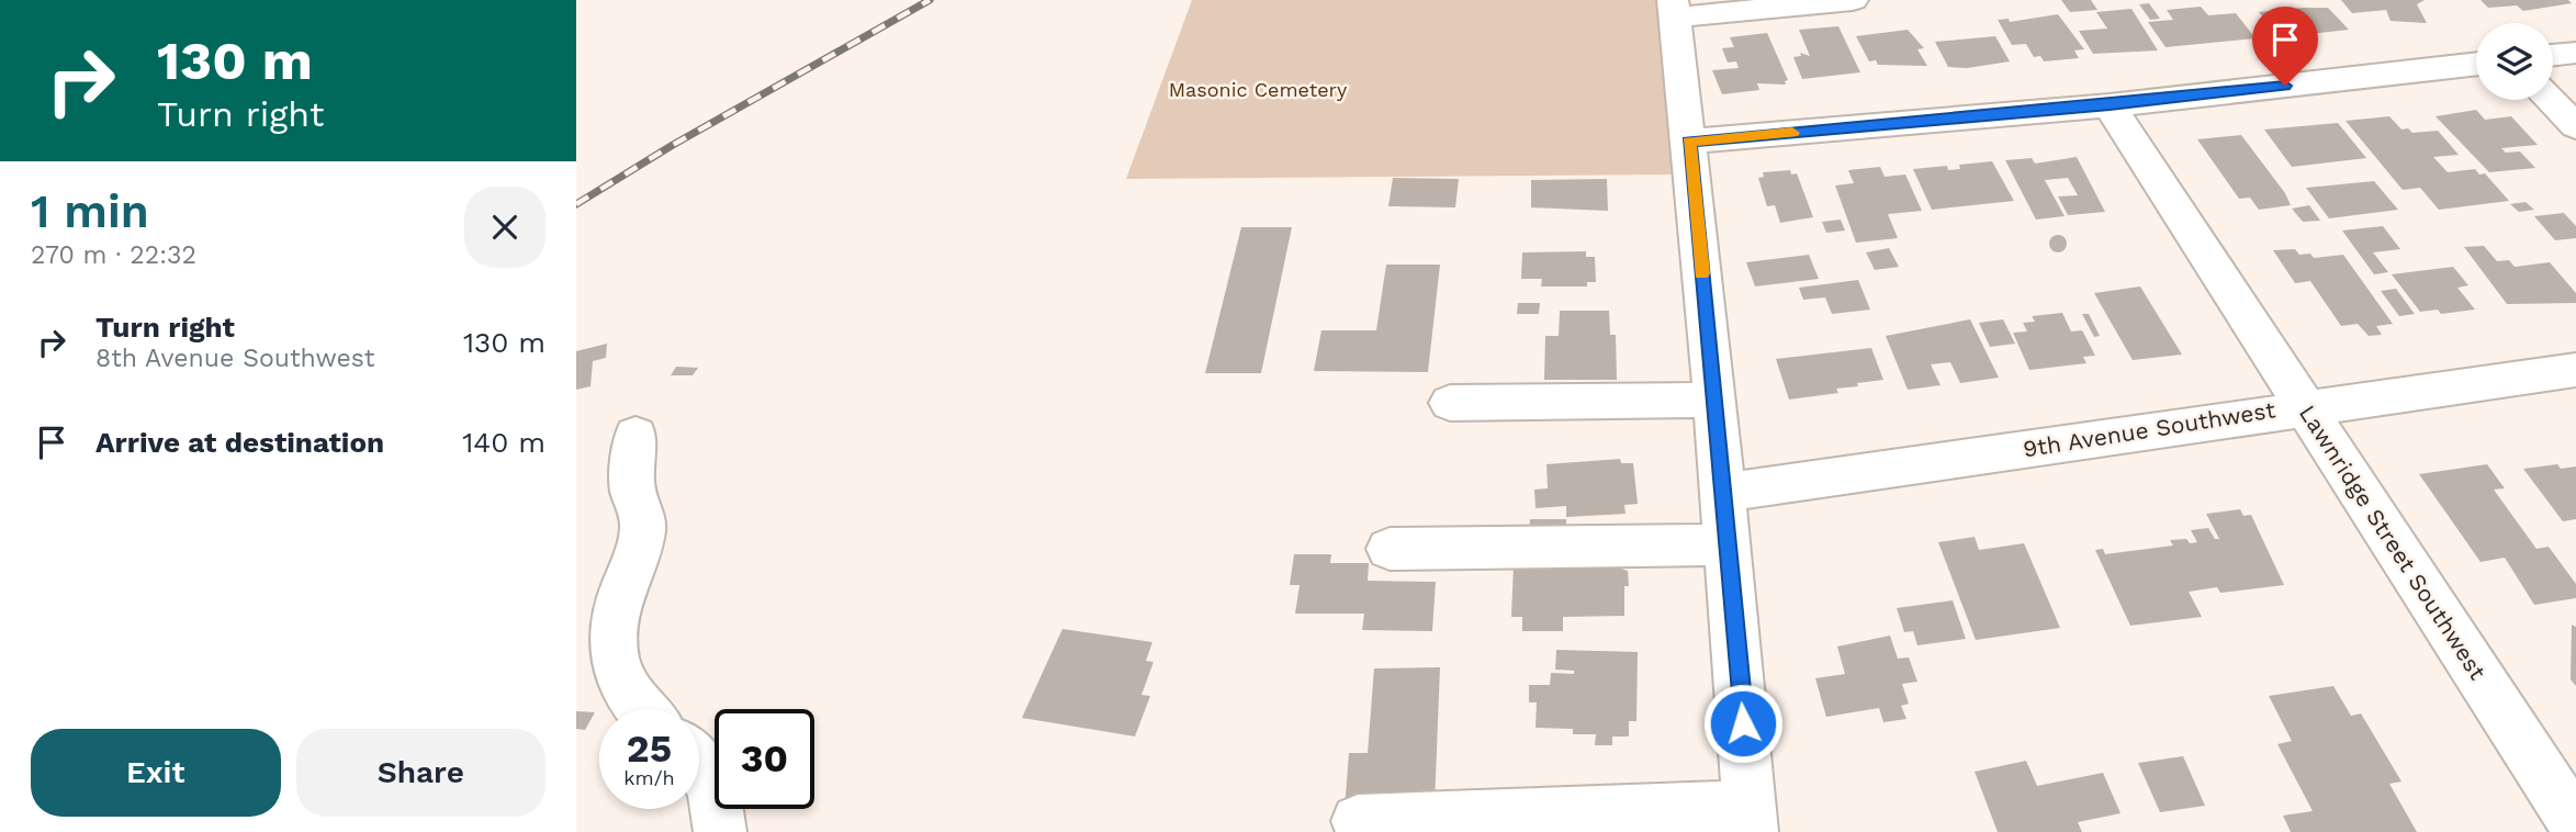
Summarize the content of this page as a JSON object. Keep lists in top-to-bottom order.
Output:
{
  "streets": {
    "street": ["9th Avenue Southwest", "Lawnridge Street Southwest"]
  },
  "crossings": [
    ["9th Avenue Southwest", "Lawnridge Street Southwest"]
  ],
  "parks": ["Masonic Cemetery"],
  "page": {
    "turn": ["130 m", "Turn right"],
    "heading": ["1 min", "270 m · 22:32"],
    "list": [
      {
        "name": "Turn right",
        "note": "8th Avenue Southwest",
        "value": "130 m"
      },
      {
        "name": "Arrive at destination",
        "value": "140 m"
      }
    ],
    "speed": "25 km/h",
    "limit": "30",
    "buttons": ["Exit", "Share"]
  }
}
